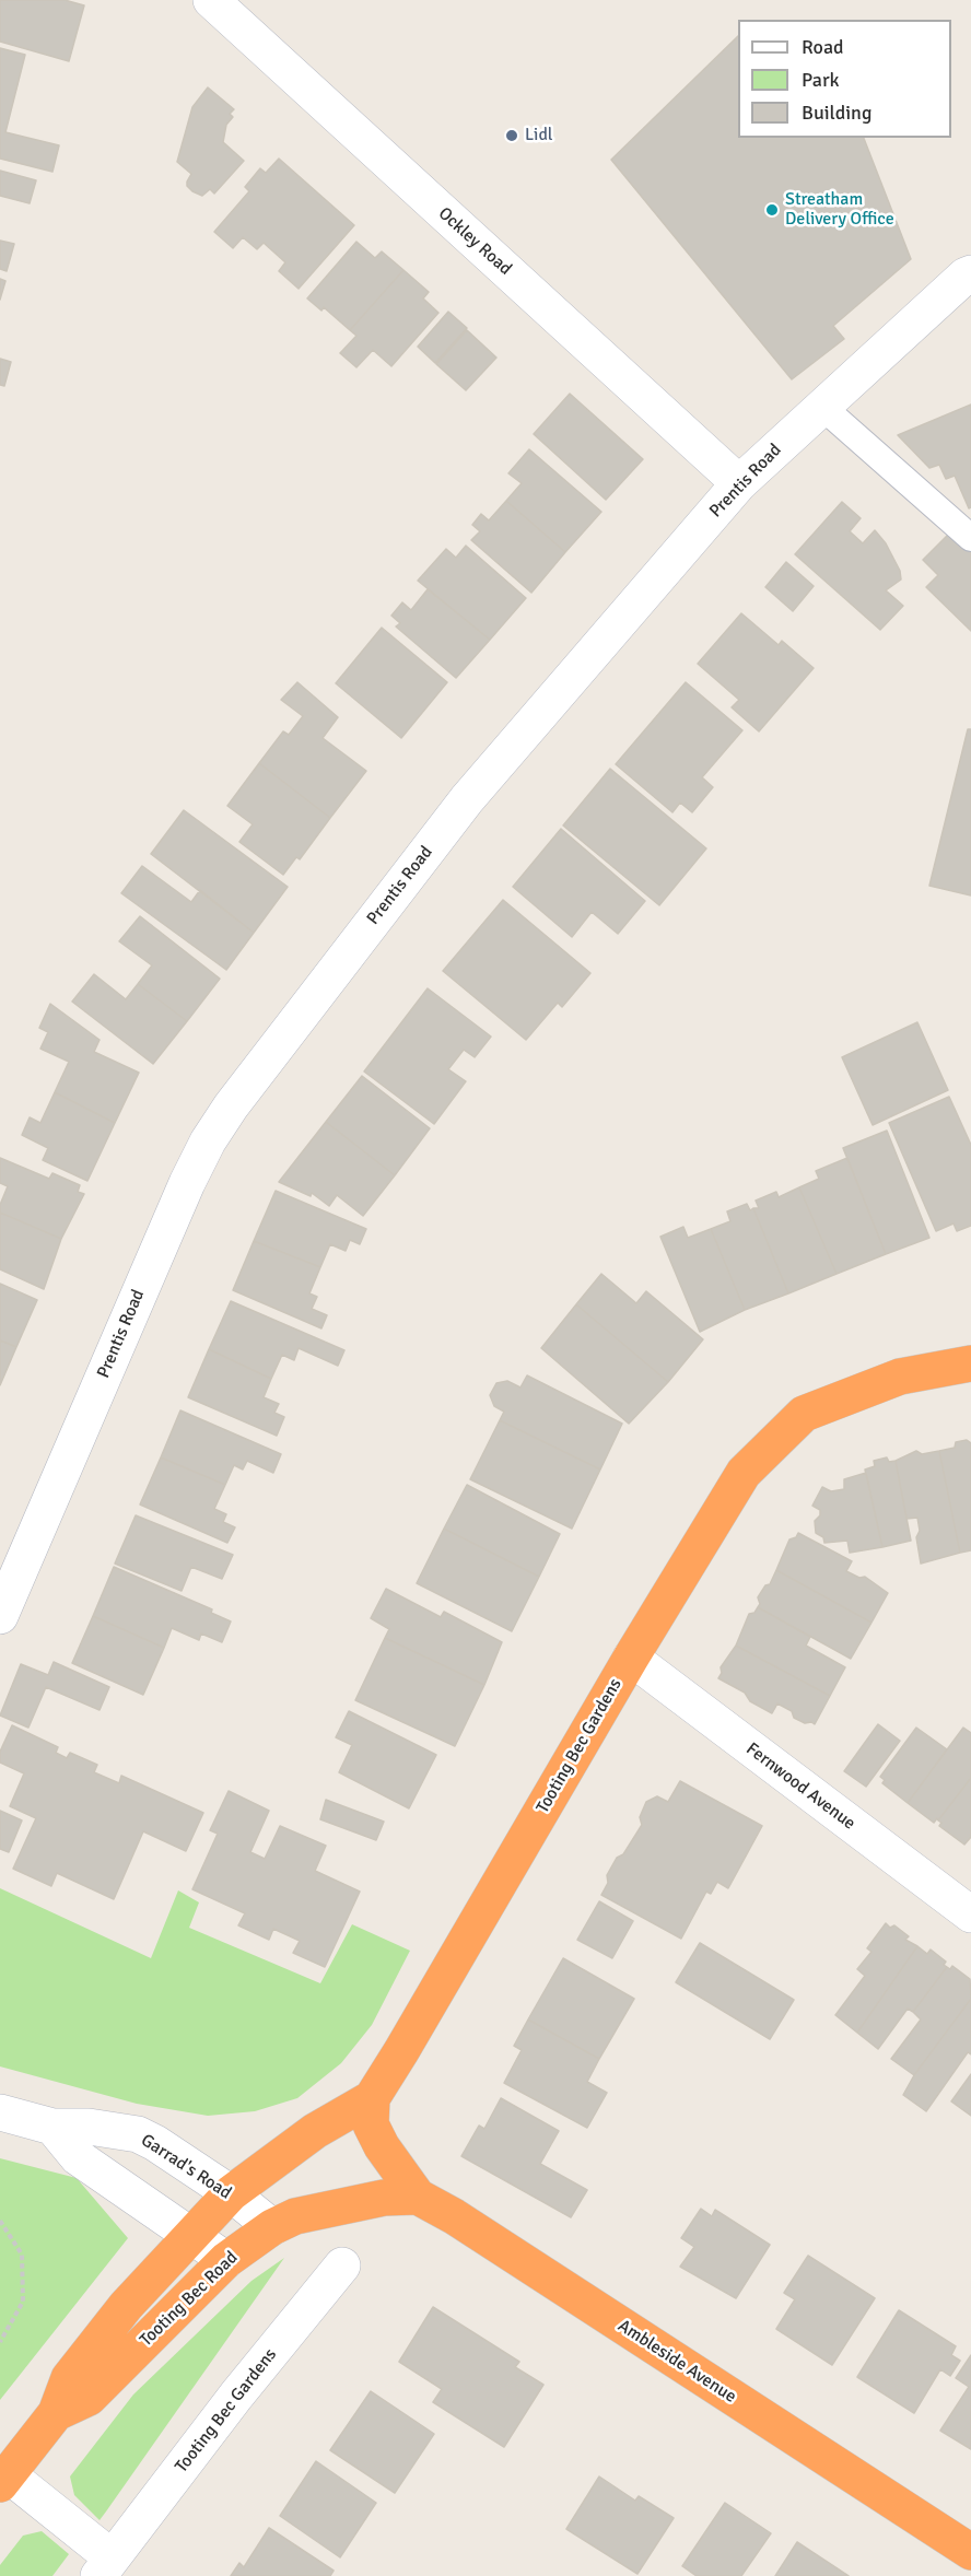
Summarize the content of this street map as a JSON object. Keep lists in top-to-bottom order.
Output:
{
  "streets": {
    "highway": ["Tooting Bec Gardens", "Tooting Bec Road", "Ambleside Avenue"],
    "street": [
      "Ockley Road",
      "Prentis Road",
      "Fernwood Avenue",
      "Garrad's Road"
    ]
  },
  "crossings": [
    ["Ockley Road", "Prentis Road"],
    ["Tooting Bec Gardens", "Fernwood Avenue"],
    ["Tooting Bec Gardens", "Garrad's Road"],
    ["Tooting Bec Gardens", "Tooting Bec Road"],
    ["Garrad's Road", "Tooting Bec Road"],
    ["Tooting Bec Road", "Ambleside Avenue"]
  ],
  "places": ["Lidl", "Streatham Delivery Office"],
  "legend": ["Road", "Park", "Building"]
}
